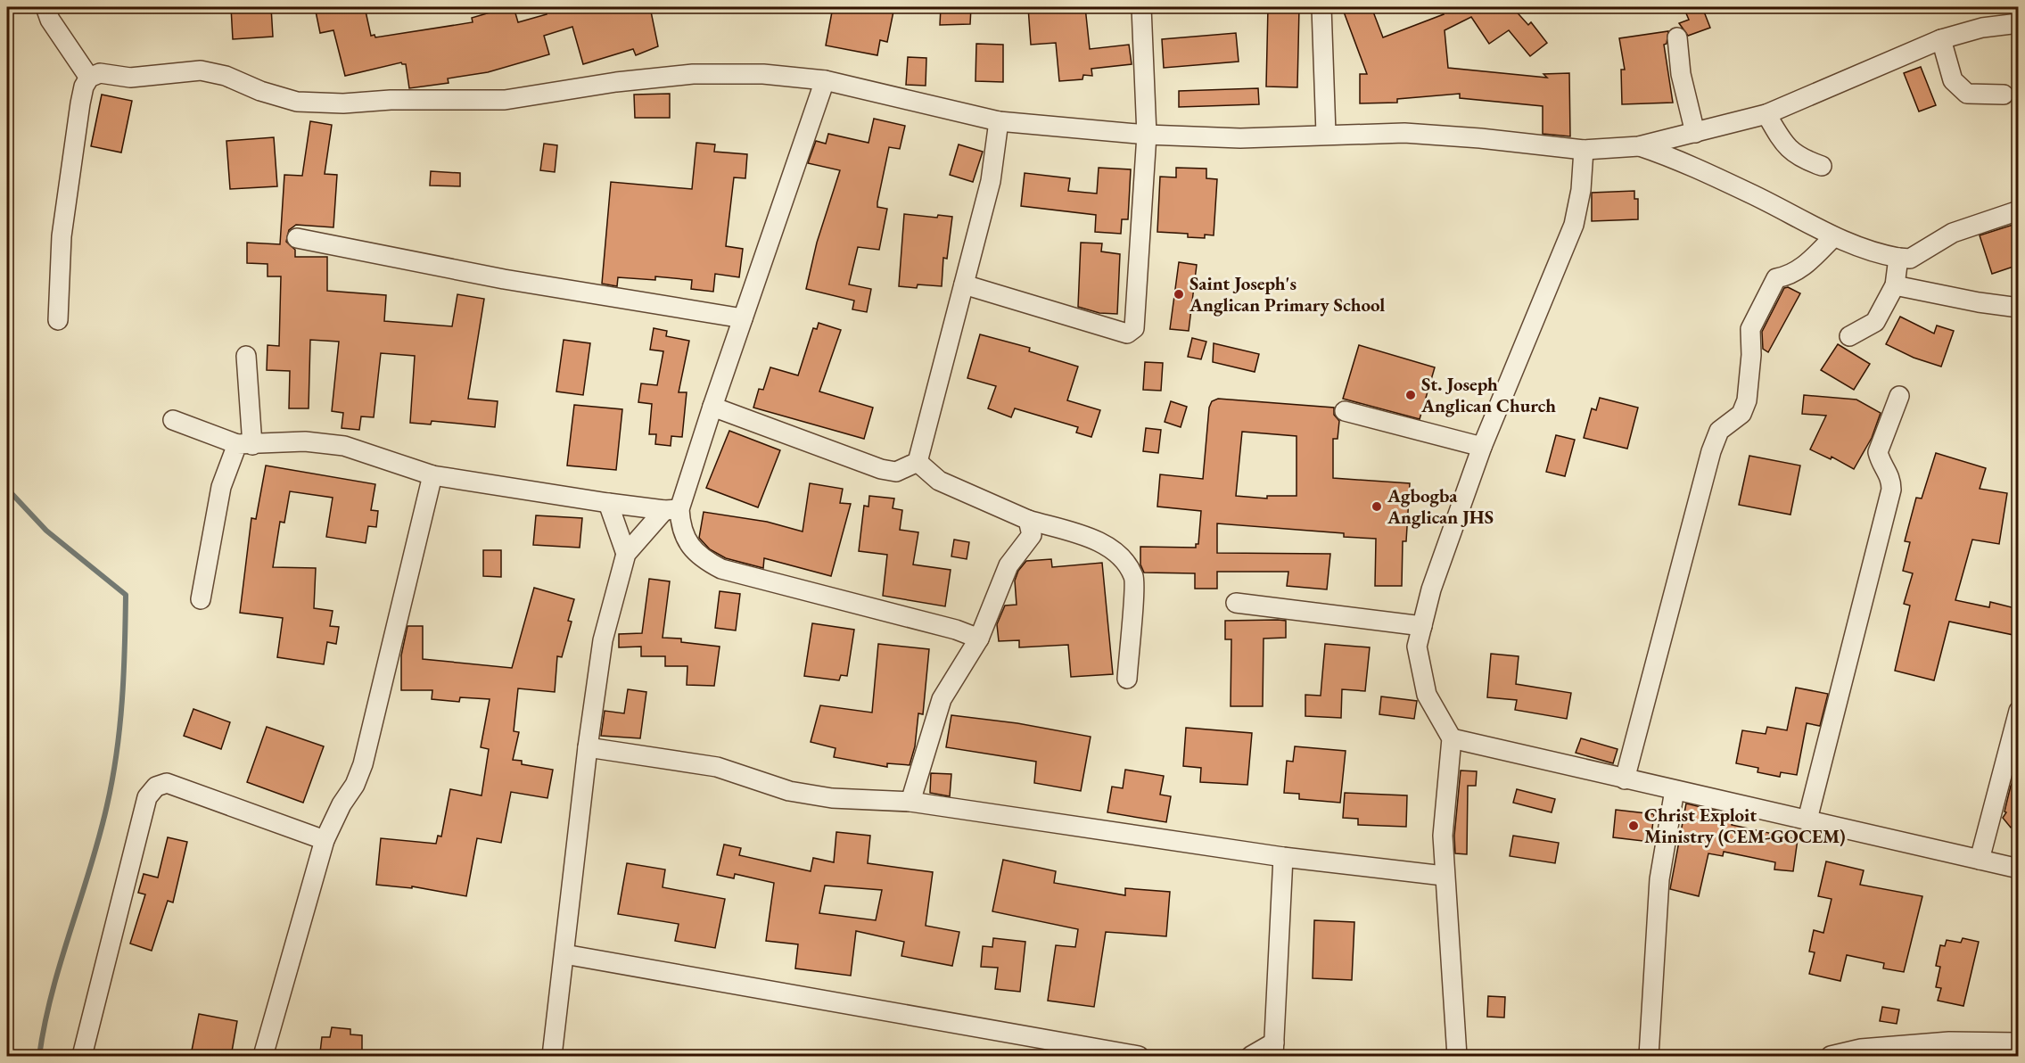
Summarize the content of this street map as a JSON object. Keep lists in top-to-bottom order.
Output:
{
  "places": [
    "Saint Joseph's Anglican Primary School",
    "St. Joseph Anglican Church",
    "Agbogba Anglican JHS",
    "Christ Exploit Ministry (CEM-GOCEM)"
  ]
}
